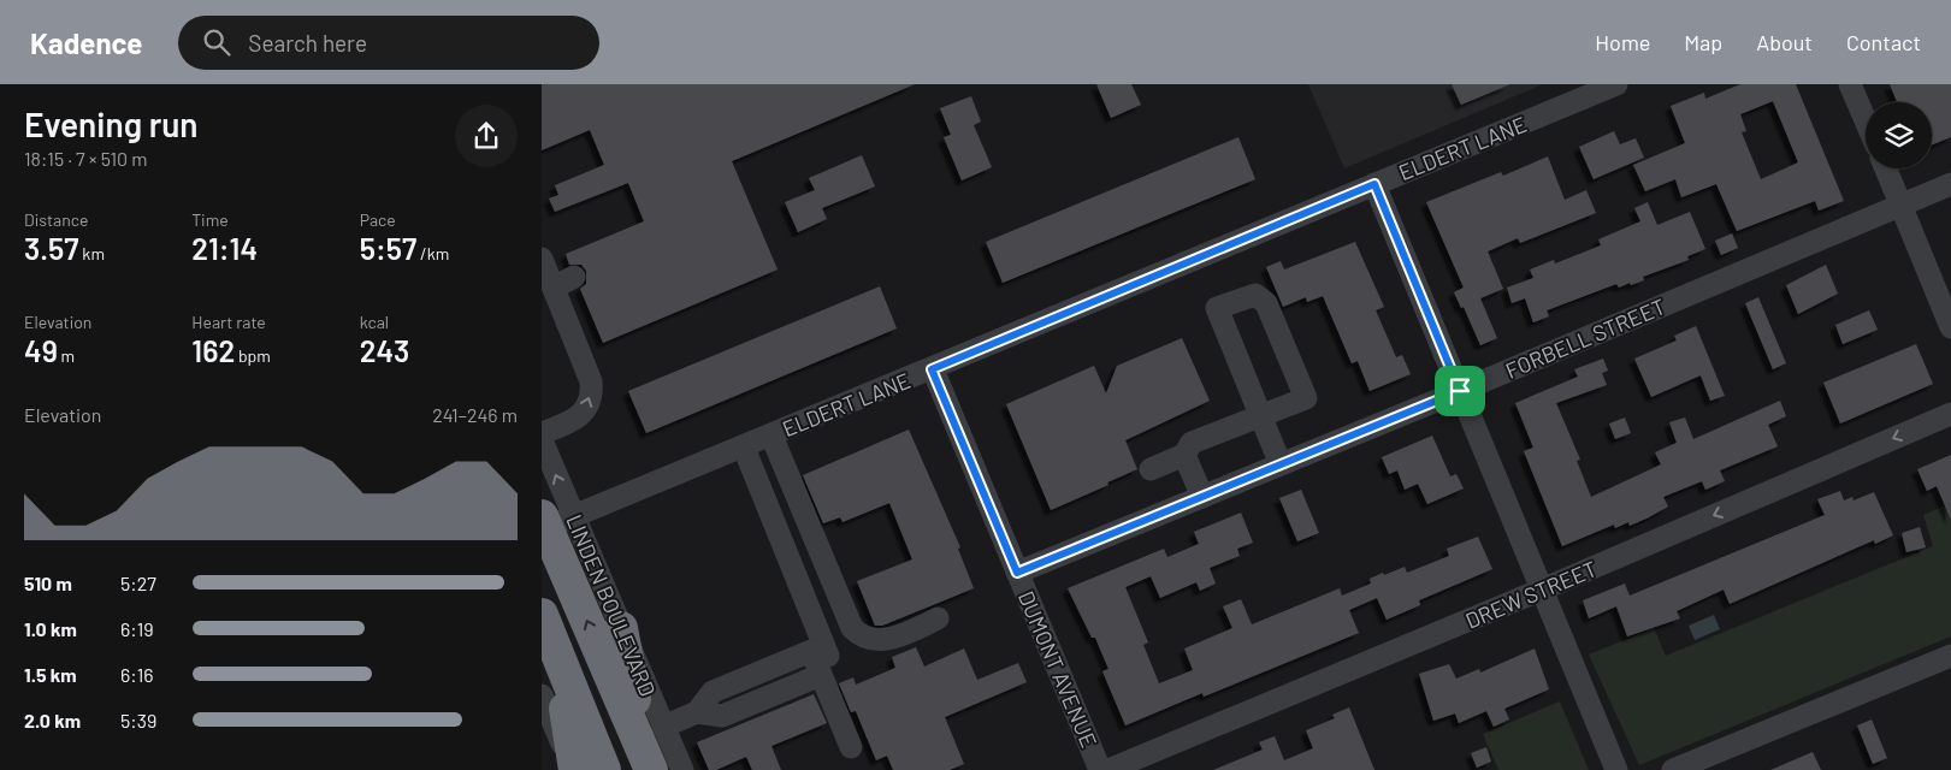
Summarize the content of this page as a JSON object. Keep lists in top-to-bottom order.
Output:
{
  "streets": {
    "highway": ["LINDEN BOULEVARD"],
    "street": [
      "ELDERT LANE",
      "FORBELL STREET",
      "DREW STREET",
      "DUMONT AVENUE"
    ]
  },
  "crossings": [
    ["ELDERT LANE", "LINDEN BOULEVARD"],
    ["ELDERT LANE", "DUMONT AVENUE"],
    ["FORBELL STREET", "DUMONT AVENUE"]
  ],
  "one_way": ["DREW STREET"],
  "page": {
    "header": "Kadence",
    "search": "Search here",
    "nav": [
      "Home",
      "Map",
      "About",
      "Contact"
    ],
    "heading": ["Evening run", "18:15 · 7 × 510 m"],
    "stats": [
      ["Distance", "3.57 km"],
      ["Time", "21:14"],
      ["Pace", "5:57 /km"],
      ["Elevation", "49 m"],
      ["Heart rate", "162 bpm"],
      ["kcal", "243"]
    ],
    "chart": ["Elevation", "241–246 m"],
    "list": [
      {
        "name": "510 m",
        "note": "5:27"
      },
      {
        "name": "1.0 km",
        "note": "6:19"
      },
      {
        "name": "1.5 km",
        "note": "6:16"
      },
      {
        "name": "2.0 km",
        "note": "5:39"
      }
    ]
  }
}
